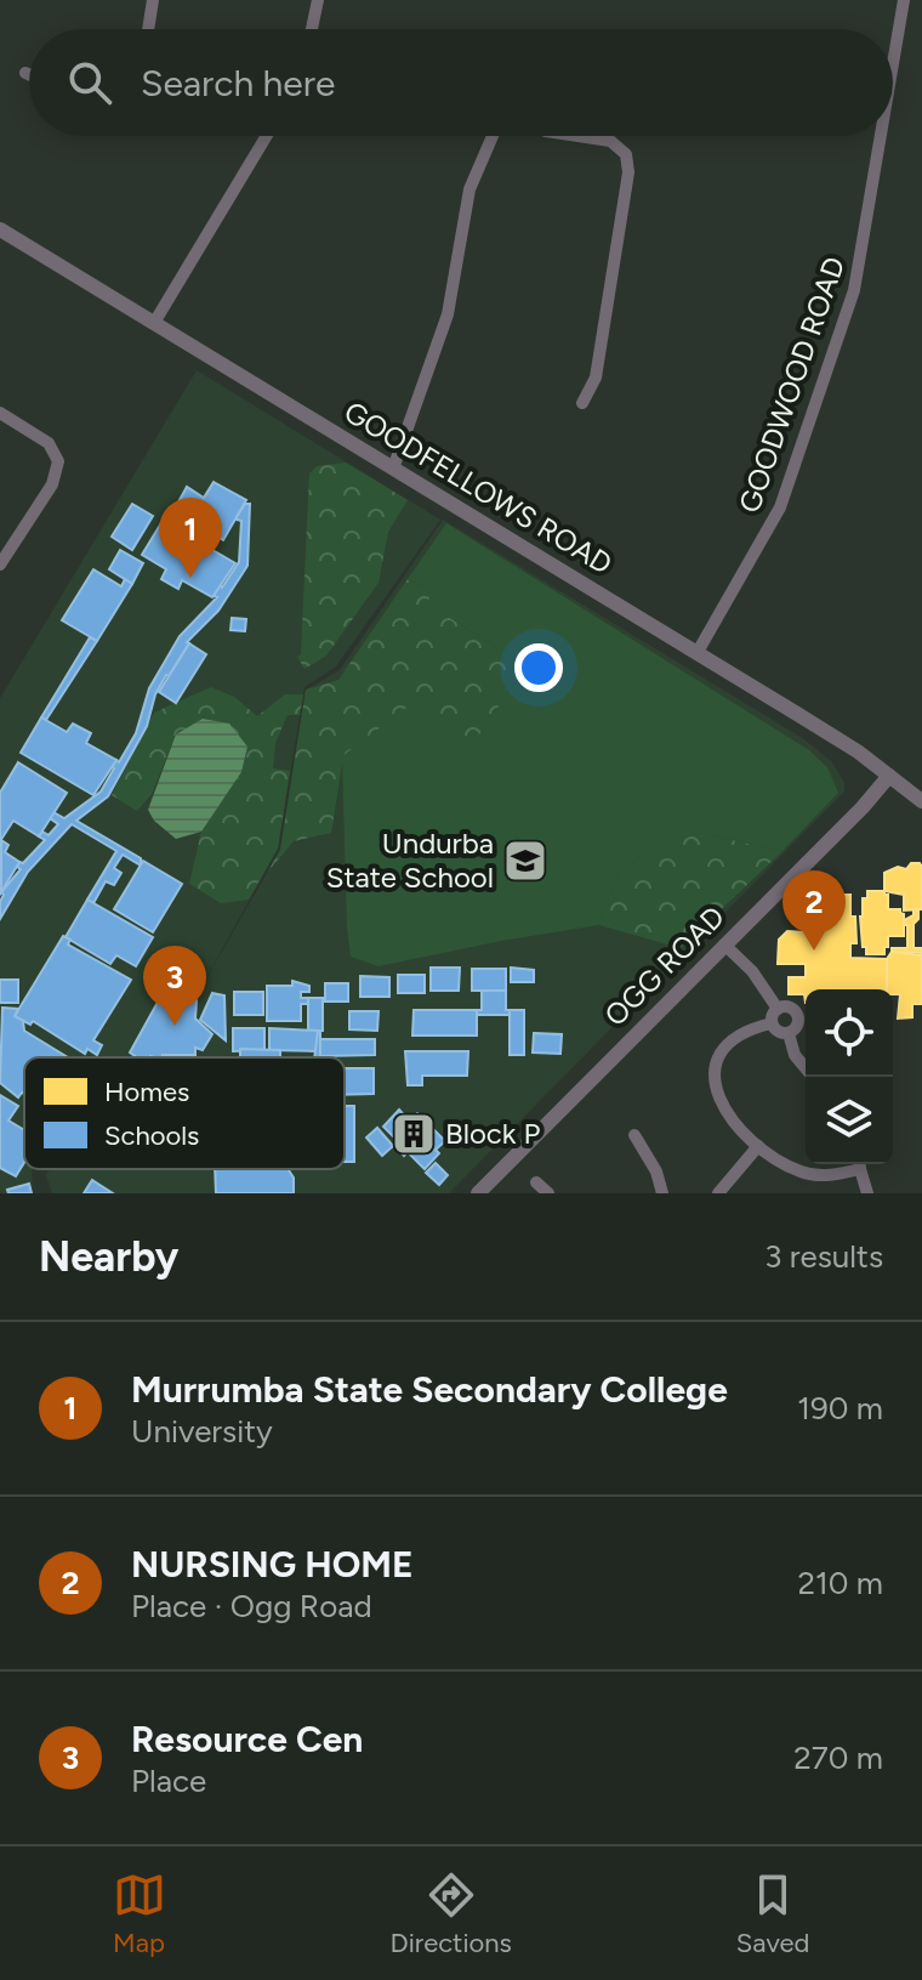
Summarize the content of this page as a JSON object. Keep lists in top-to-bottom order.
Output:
{
  "streets": {
    "street": ["GOODWOOD ROAD", "GOODFELLOWS ROAD", "OGG ROAD"]
  },
  "crossings": [
    ["GOODWOOD ROAD", "GOODFELLOWS ROAD"],
    ["GOODFELLOWS ROAD", "OGG ROAD"]
  ],
  "places": {
    "school or university": ["Undurba State School"],
    "building": ["Block P"]
  },
  "legend": ["Homes", "Schools"],
  "page": {
    "search": "Search here",
    "pins": ["1", "2", "3"],
    "heading": ["Nearby", "3 results"],
    "list": [
      {
        "mark": "1",
        "name": "Murrumba State Secondary College",
        "note": "University",
        "value": "190 m"
      },
      {
        "mark": "2",
        "name": "NURSING HOME",
        "note": "Place · Ogg Road",
        "value": "210 m"
      },
      {
        "mark": "3",
        "name": "Resource Cen",
        "note": "Place",
        "value": "270 m"
      }
    ],
    "nav": ["Map", "Directions", "Saved"]
  }
}
